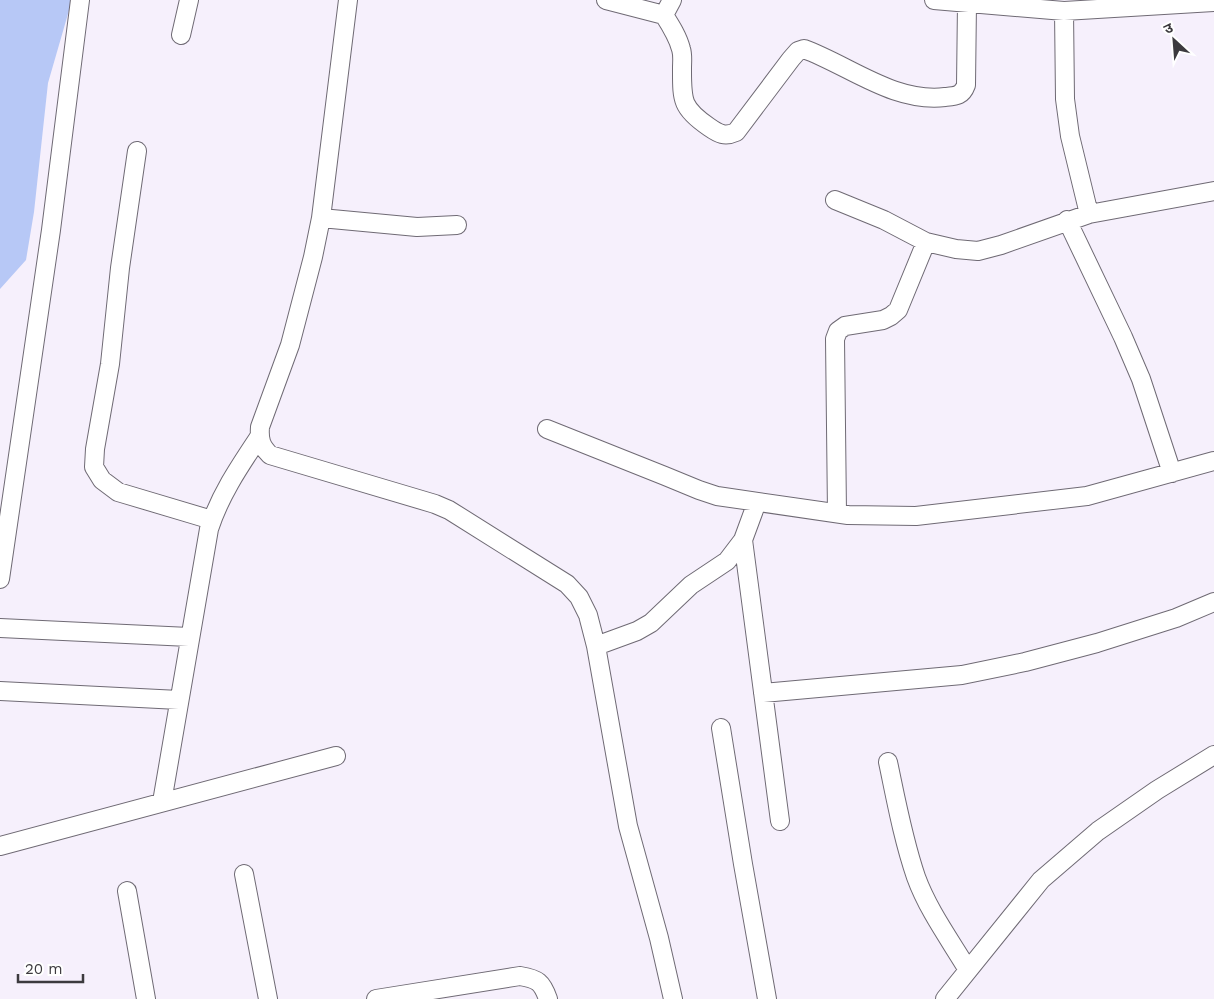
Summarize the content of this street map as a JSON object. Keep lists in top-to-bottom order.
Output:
{
  "scale_bar": "20 m",
  "north": "top left"
}
